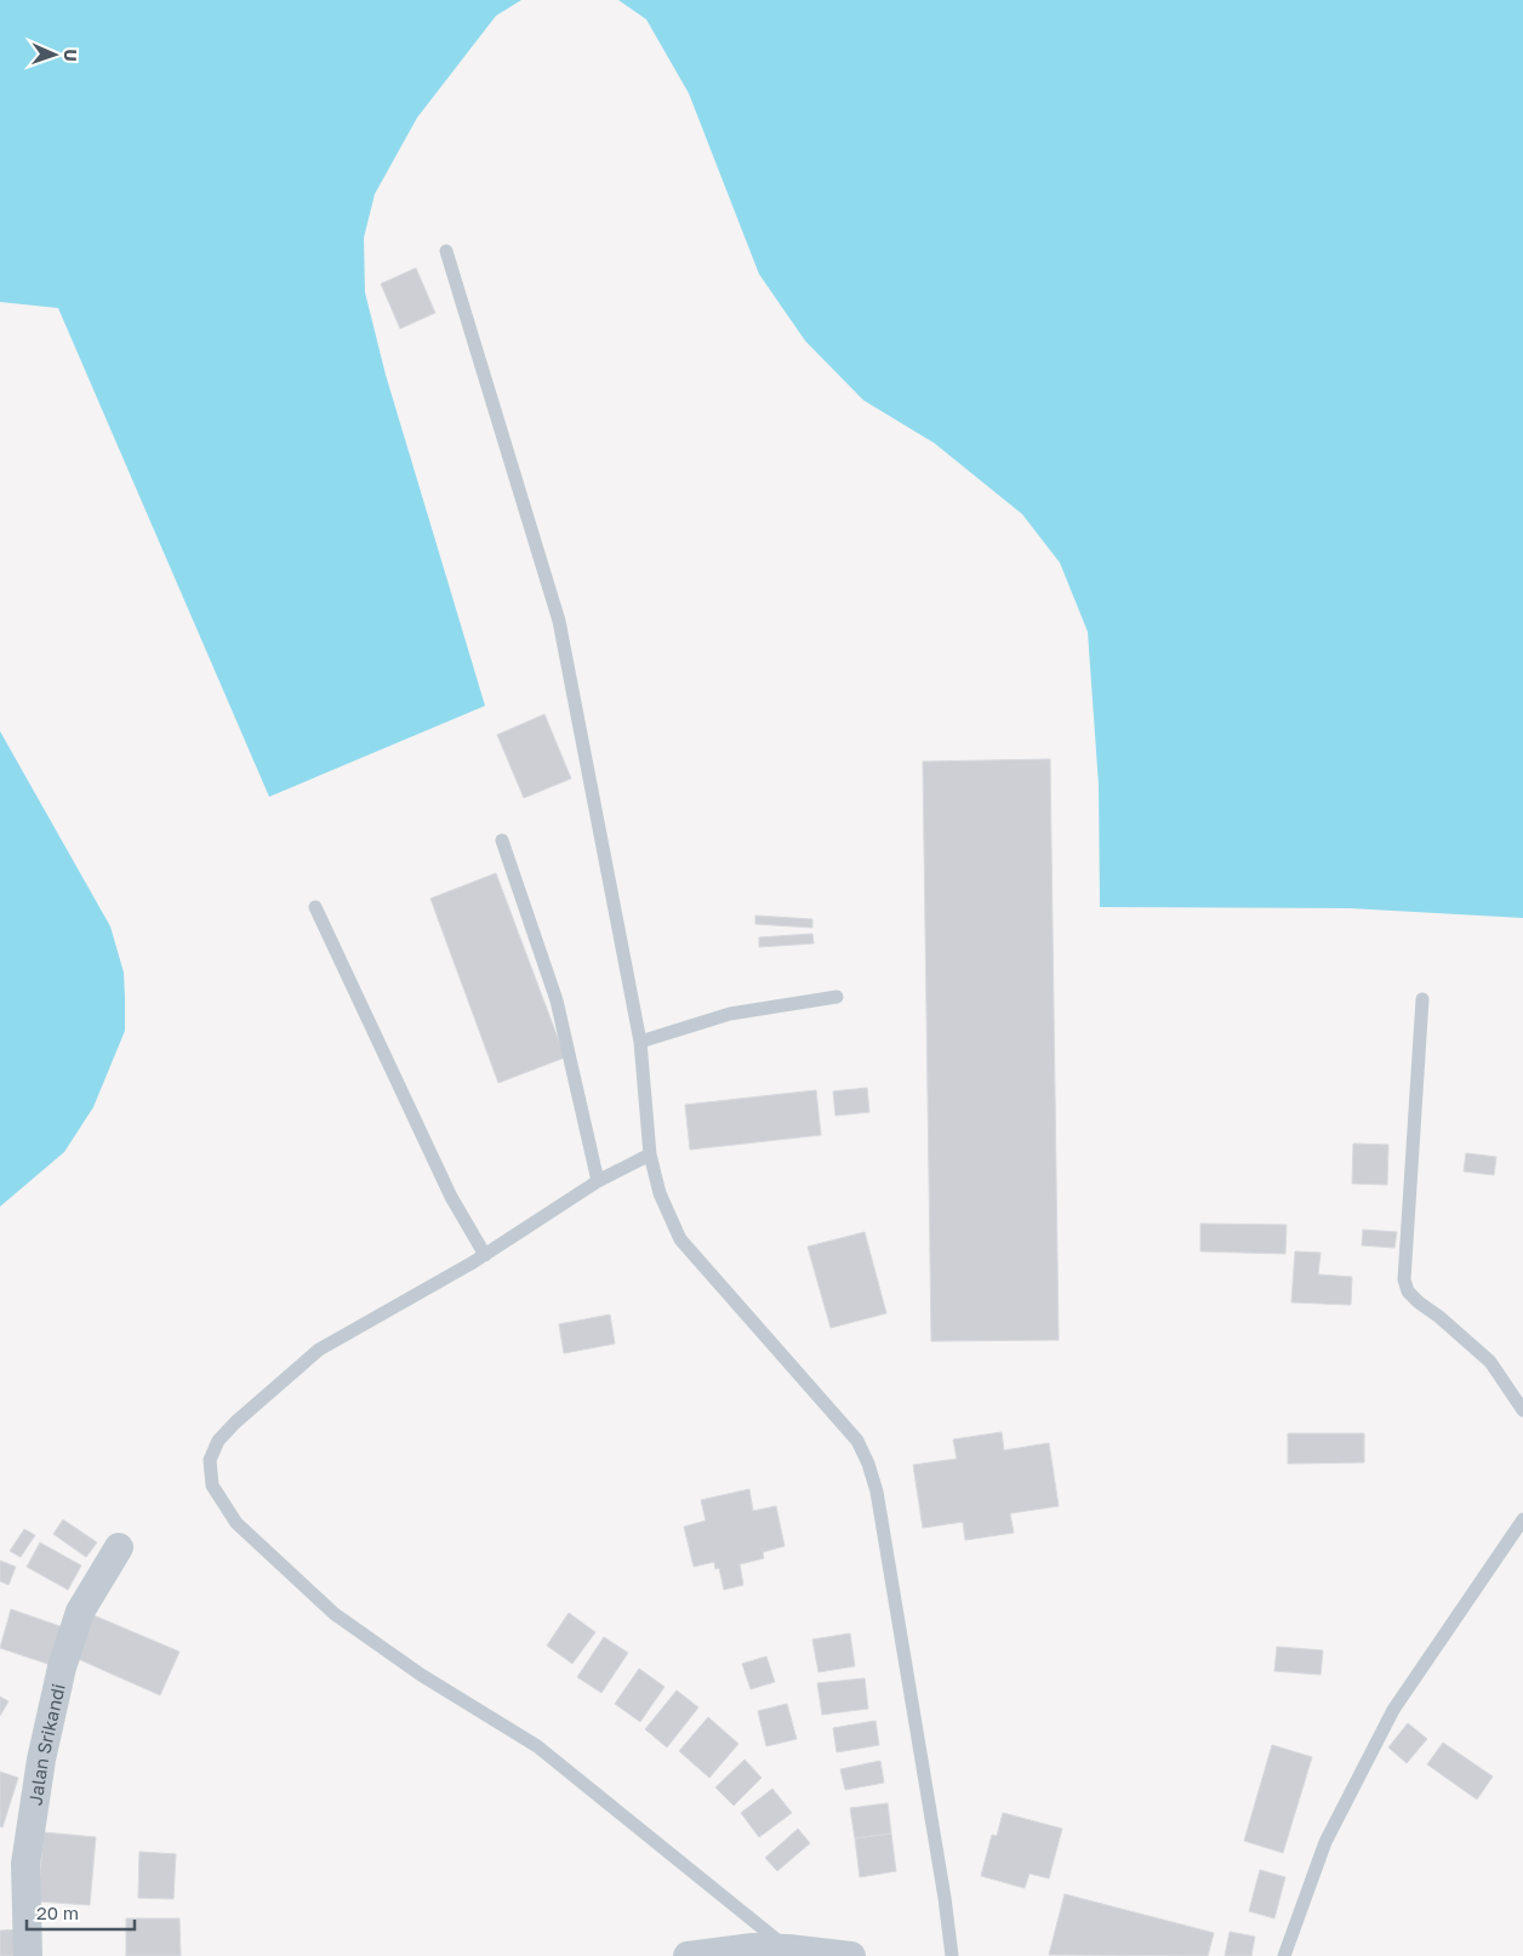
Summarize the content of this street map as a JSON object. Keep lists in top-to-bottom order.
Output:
{
  "streets": {
    "street": ["Jalan Srikandi"]
  },
  "scale_bar": "20 m",
  "north": "right"
}
